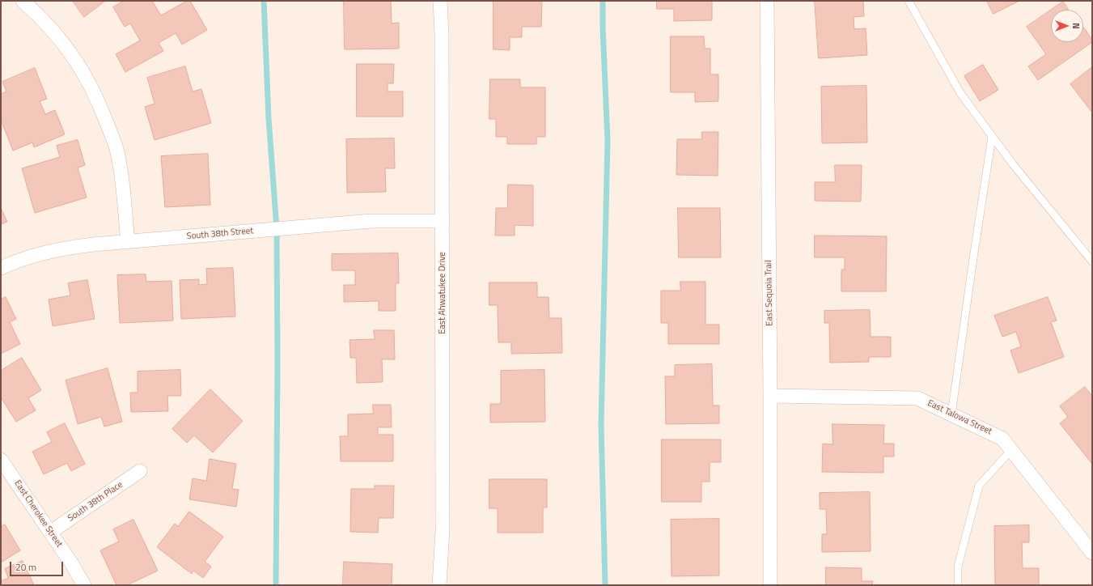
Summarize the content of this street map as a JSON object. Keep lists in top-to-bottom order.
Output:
{
  "streets": {
    "street": [
      "South 38th Street",
      "East Ahwatukee Drive",
      "East Sequoia Trail",
      "East Talowa Street",
      "South 38th Place",
      "East Cherokee Street"
    ]
  },
  "crossings": [
    ["South 38th Street", "East Ahwatukee Drive"],
    ["East Sequoia Trail", "East Talowa Street"],
    ["South 38th Place", "East Cherokee Street"]
  ],
  "scale_bar": "20 m",
  "north": "right"
}
